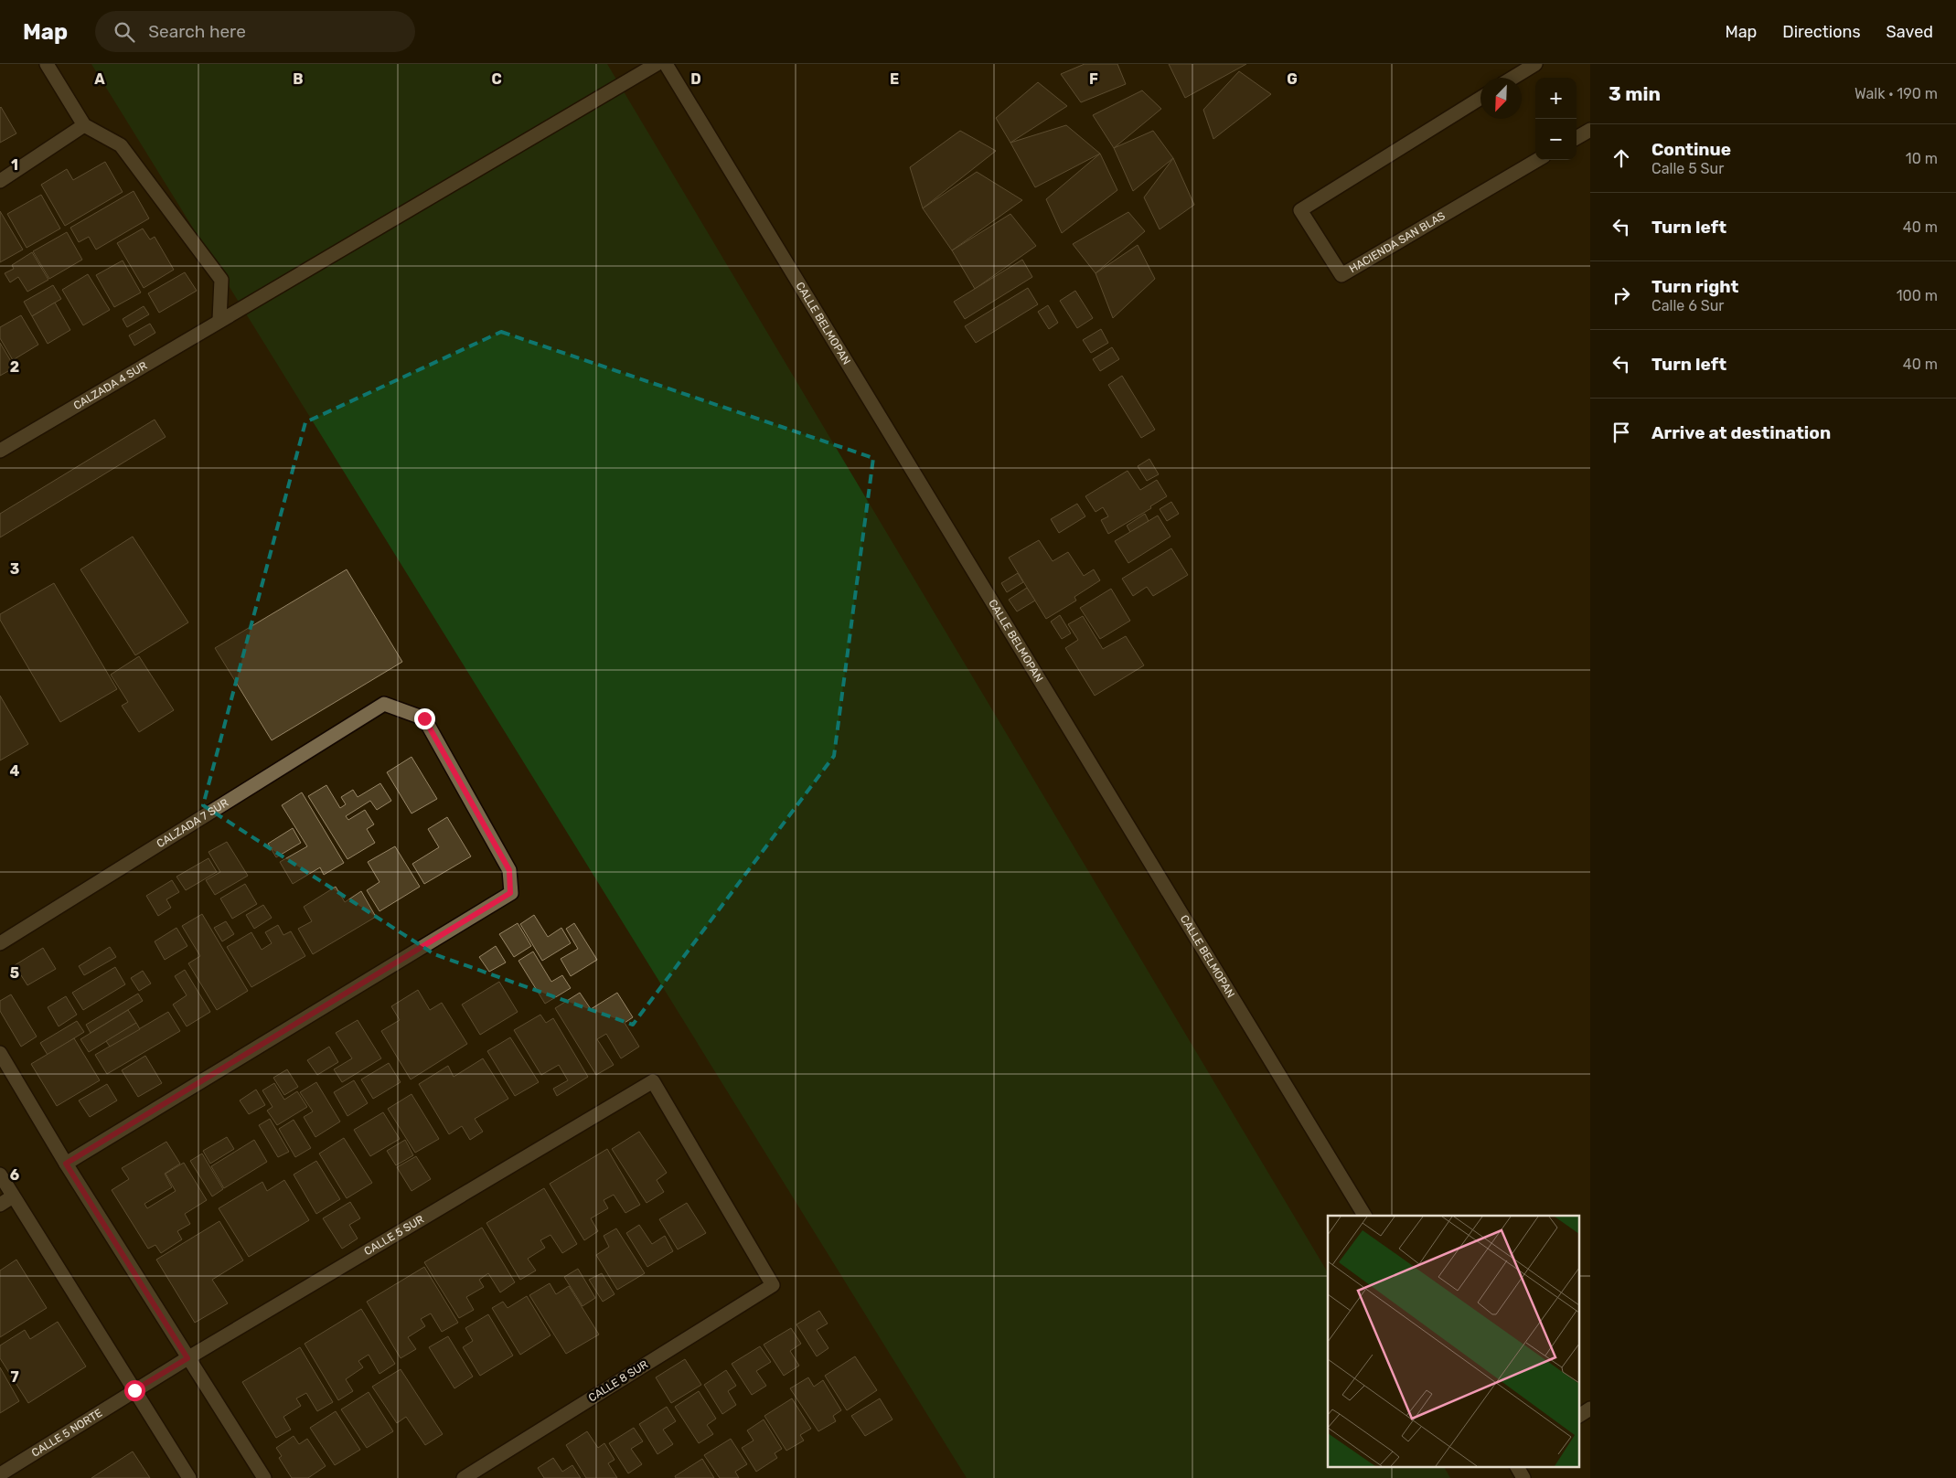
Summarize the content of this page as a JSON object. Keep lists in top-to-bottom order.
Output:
{
  "streets": {
    "street": [
      "HACIENDA SAN BLAS",
      "CALLE BELMOPAN",
      "CALZADA 4 SUR",
      "CALZADA 7 SUR",
      "CALLE 5 SUR",
      "CALLE 8 SUR",
      "CALLE 5 NORTE"
    ]
  },
  "crossings": [
    ["CALLE 5 SUR", "CALLE 8 SUR"],
    ["CALLE 5 SUR", "CALLE 5 NORTE"]
  ],
  "north": "bottom left",
  "page": {
    "header": "Map",
    "search": "Search here",
    "nav": ["Map", "Directions", "Saved"],
    "heading": ["3 min", "Walk · 190 m"],
    "map_buttons": ["+", "−"],
    "list": [
      ["Continue", "Calle 5 Sur", "10 m"],
      ["Turn left", "40 m"],
      ["Turn right", "Calle 6 Sur", "100 m"],
      ["Turn left", "40 m"],
      "Arrive at destination"
    ]
  },
  "grid": {
    "columns": [
      "A",
      "B",
      "C",
      "D",
      "E",
      "F",
      "G"
    ],
    "rows": [
      "1",
      "2",
      "3",
      "4",
      "5",
      "6",
      "7"
    ]
  }
}
